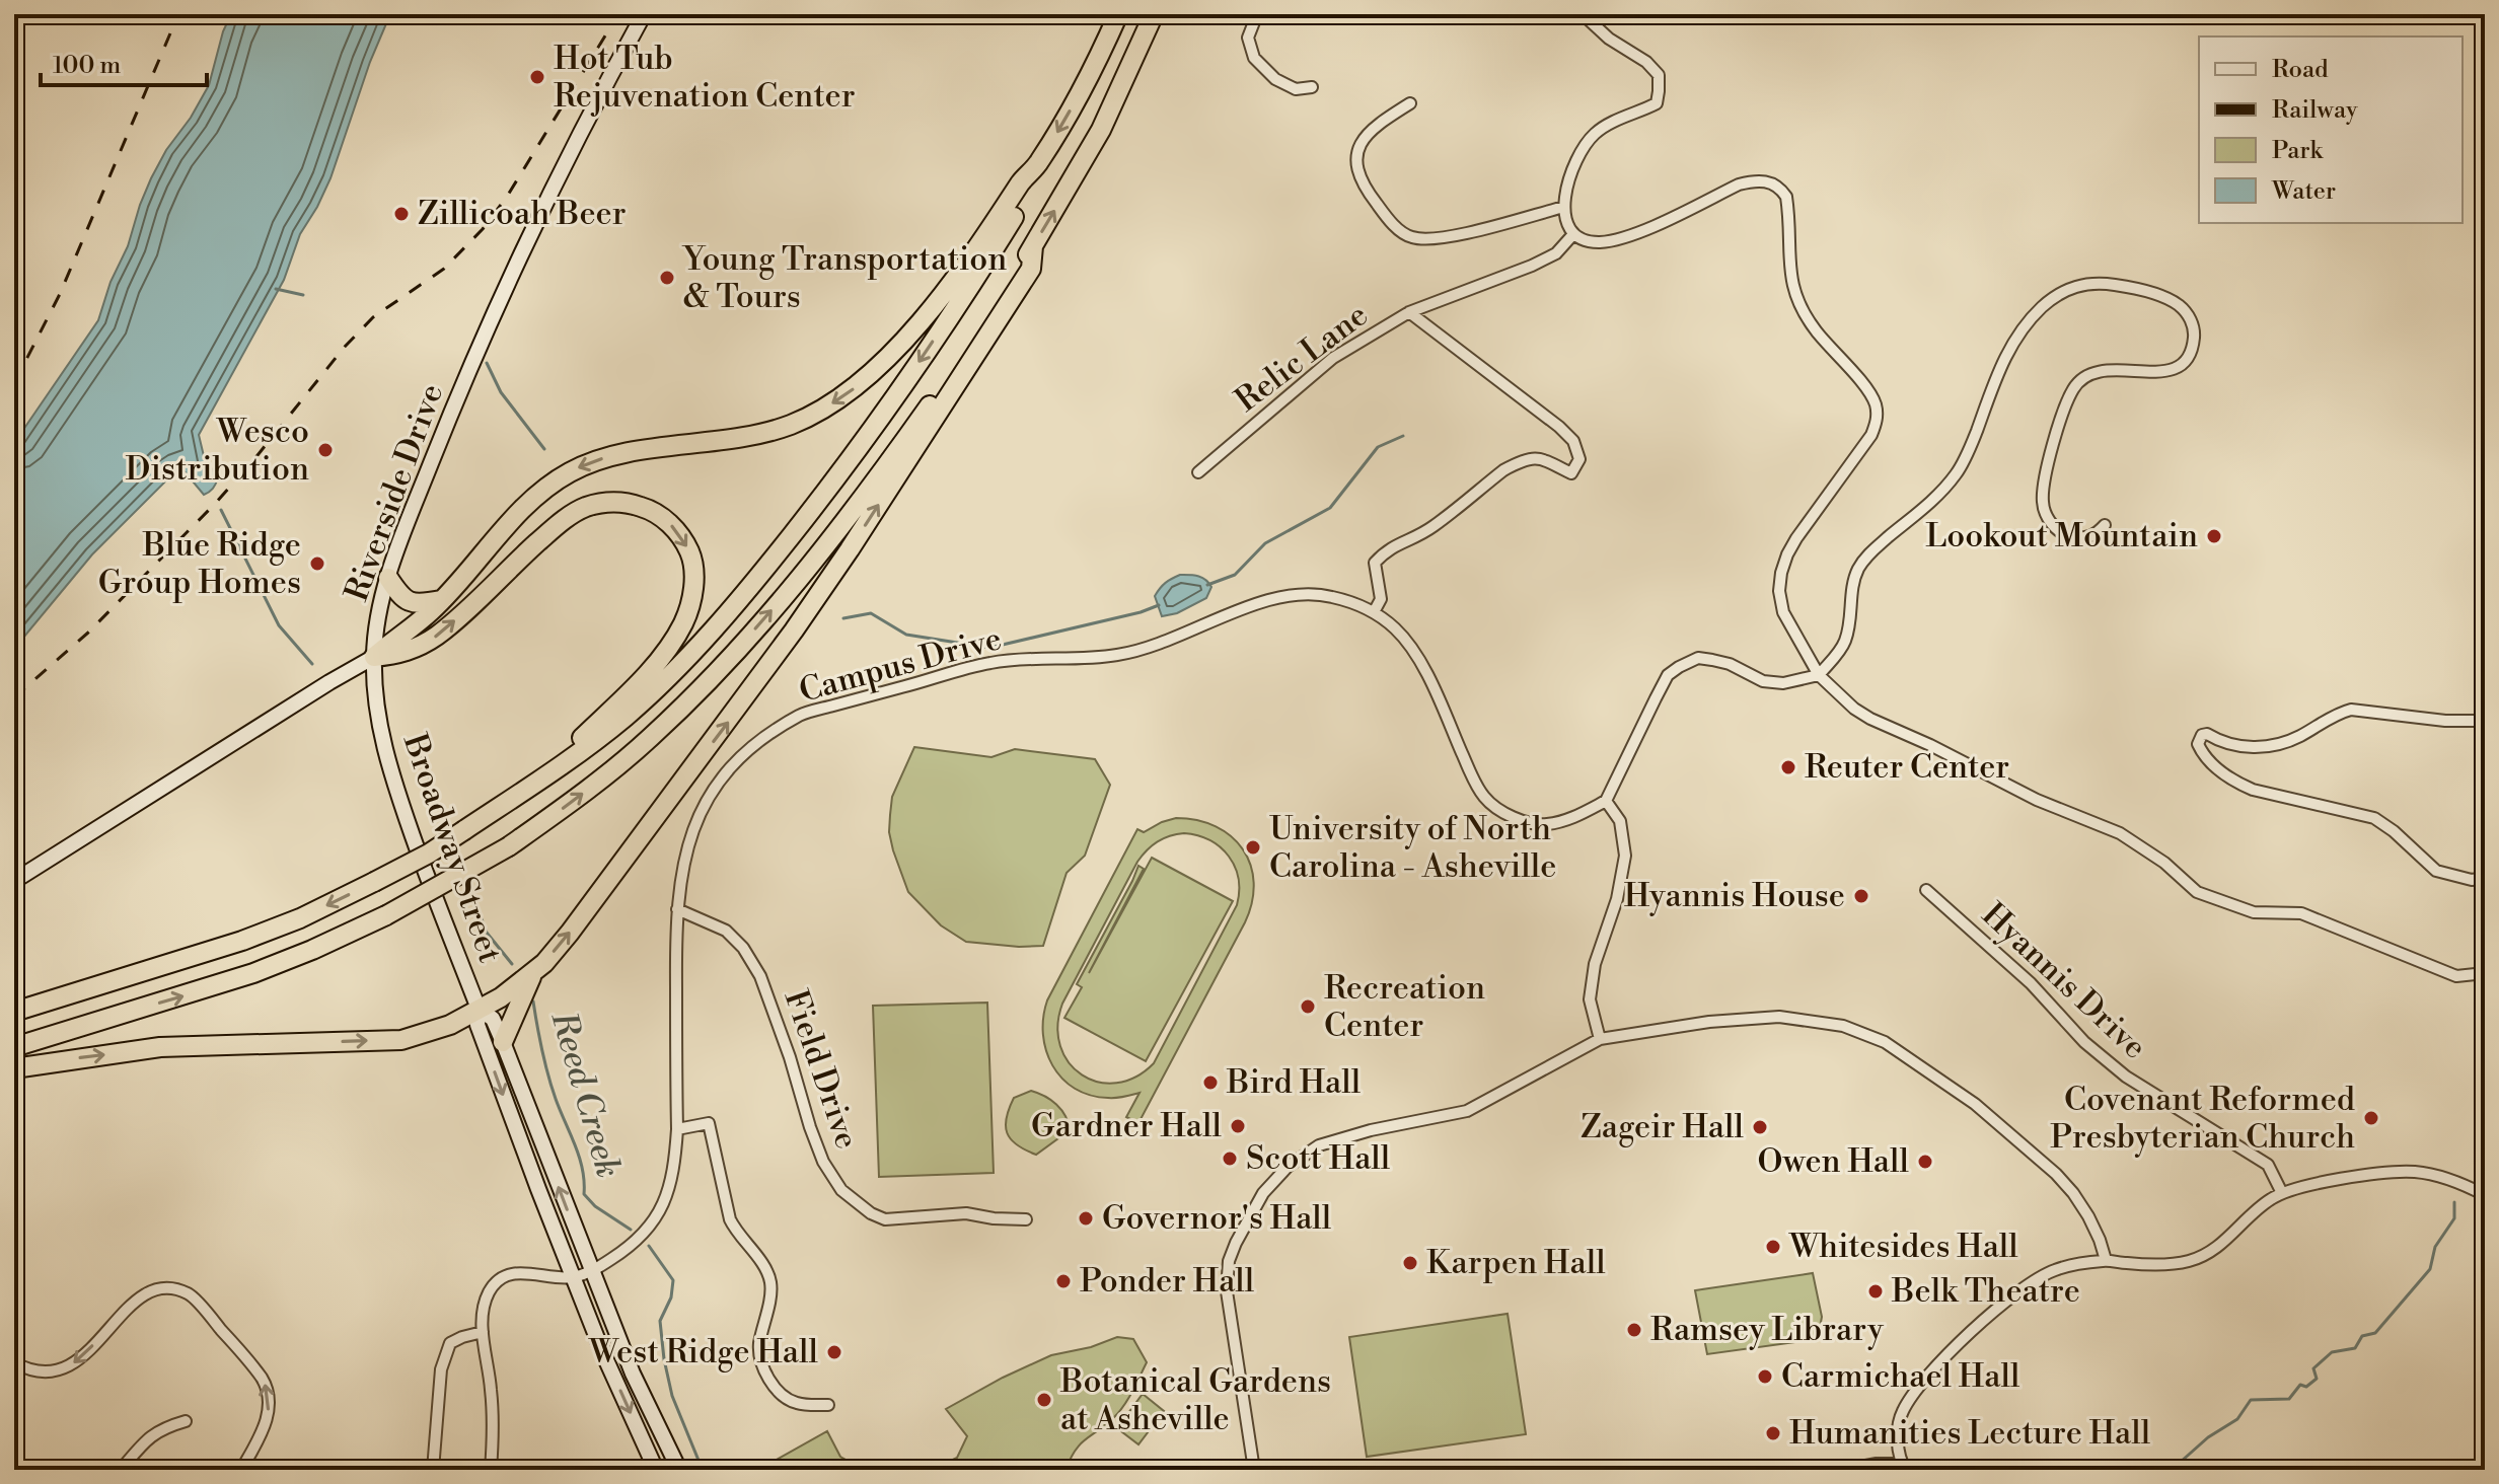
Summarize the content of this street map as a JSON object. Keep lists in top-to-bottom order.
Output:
{
  "streets": {
    "main road": ["Riverside Drive", "Broadway Street"],
    "street": [
      "Relic Lane",
      "Campus Drive",
      "Hyannis Drive",
      "Field Drive"
    ]
  },
  "crossings": [
    ["Riverside Drive", "Broadway Street"],
    ["Campus Drive", "Broadway Street"],
    ["Campus Drive", "Field Drive"]
  ],
  "water": ["Reed Creek"],
  "places": [
    "Hot Tub Rejuvenation Center",
    "Zillicoah Beer",
    "Young Transportation & Tours",
    "Wesco Distribution",
    "Lookout Mountain",
    "Blue Ridge Group Homes",
    "Reuter Center",
    "University of North Carolina - Asheville",
    "Hyannis House",
    "Recreation Center",
    "Bird Hall",
    "Covenant Reformed Presbyterian Church",
    "Gardner Hall",
    "Zageir Hall",
    "Scott Hall",
    "Owen Hall",
    "Governor's Hall",
    "Whitesides Hall",
    "Karpen Hall",
    "Ponder Hall",
    "Belk Theatre",
    "Ramsey Library",
    "West Ridge Hall",
    "Carmichael Hall",
    "Botanical Gardens at Asheville",
    "Humanities Lecture Hall"
  ],
  "legend": [
    "Road",
    "Railway",
    "Park",
    "Water"
  ],
  "scale_bar": "100 m"
}
